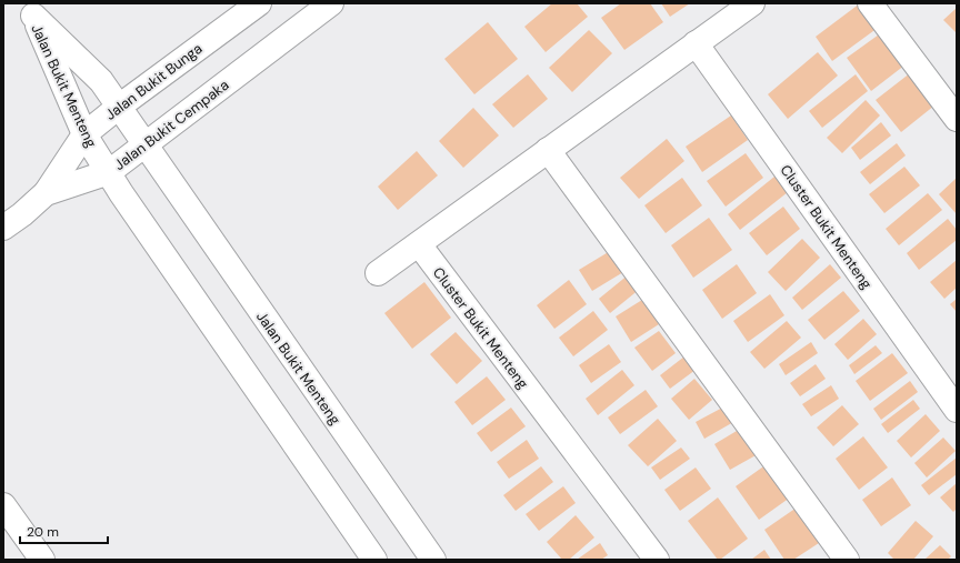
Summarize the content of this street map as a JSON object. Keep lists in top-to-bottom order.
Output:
{
  "streets": {
    "street": [
      "Jalan Bukit Bunga",
      "Jalan Bukit Menteng",
      "Jalan Bukit Cempaka",
      "Cluster Bukit Menteng"
    ]
  },
  "crossings": [
    ["Jalan Bukit Bunga", "Jalan Bukit Menteng"],
    ["Jalan Bukit Bunga", "Jalan Bukit Cempaka"],
    ["Jalan Bukit Menteng", "Jalan Bukit Cempaka"]
  ],
  "scale_bar": "20 m"
}
